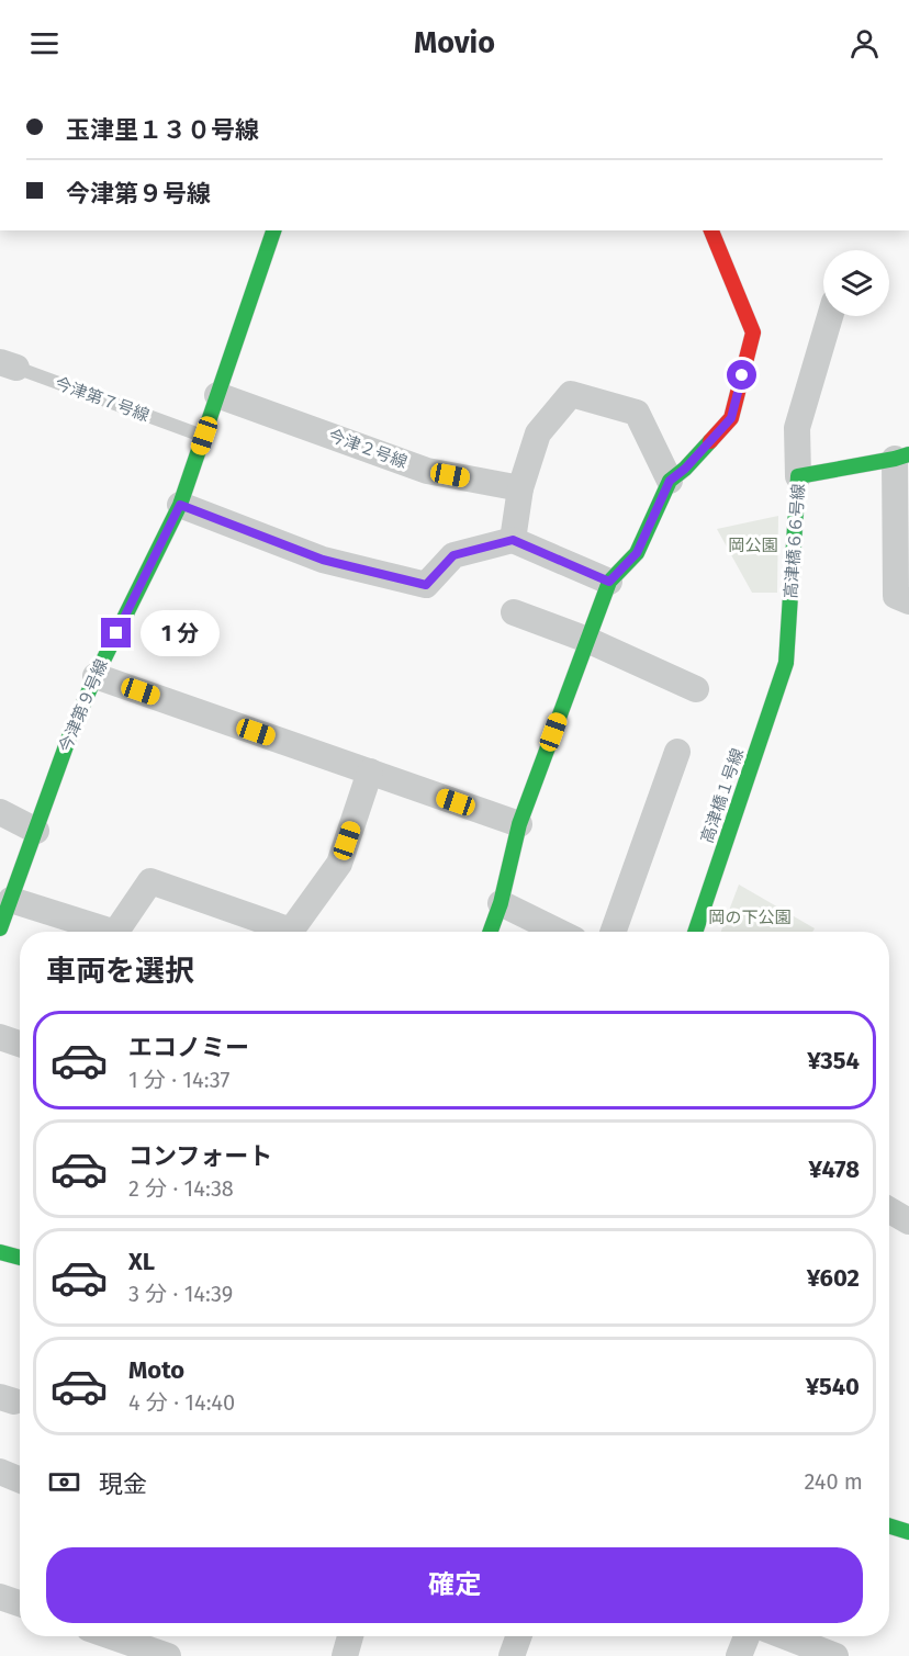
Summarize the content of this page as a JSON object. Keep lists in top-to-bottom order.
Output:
{
  "streets": {
    "street": [
      "今津２号線",
      "高津橋６６号線",
      "今津第９号線",
      "高津橋１号線"
    ],
    "lane": ["今津第７号線"]
  },
  "crossings": [
    ["今津第７号線", "今津第９号線"],
    ["今津２号線", "今津第９号線"],
    ["高津橋６６号線", "高津橋１号線"]
  ],
  "parks": ["岡公園", "岡の下公園"],
  "page": {
    "header": "Movio",
    "banner": ["玉津里１３０号線", "今津第９号線"],
    "bubble": "1 分",
    "heading": "車両を選択",
    "list": [
      {
        "name": "エコノミー",
        "note": "1 分 · 14:37",
        "value": "¥354"
      },
      {
        "name": "コンフォート",
        "note": "2 分 · 14:38",
        "value": "¥478"
      },
      {
        "name": "XL",
        "note": "3 分 · 14:39",
        "value": "¥602"
      },
      {
        "name": "Moto",
        "note": "4 分 · 14:40",
        "value": "¥540"
      }
    ],
    "pay": ["現金", "240 m"],
    "buttons": "確定"
  }
}
